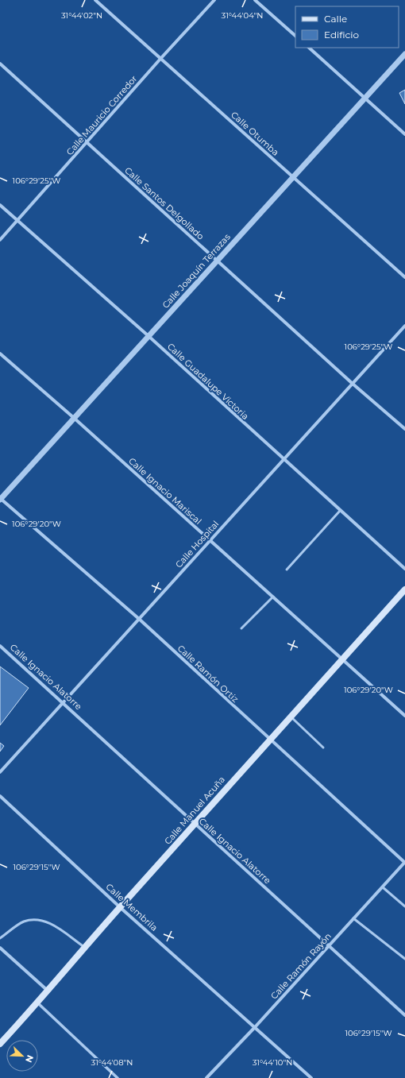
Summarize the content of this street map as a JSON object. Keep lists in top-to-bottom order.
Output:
{
  "streets": {
    "main road": ["Calle Manuel Acuña"],
    "street": [
      "Calle Mauricio Corredor",
      "Calle Otumba",
      "Calle Santos Delgollado",
      "Calle Joaquín Terrazas",
      "Calle Guadalupe Victoria",
      "Calle Ignacio Mariscal",
      "Calle Hospital",
      "Calle Ramón Ortiz",
      "Calle Ignacio Alatorre",
      "Calle Membrila",
      "Calle Ramón Rayón"
    ]
  },
  "crossings": [
    ["Calle Mauricio Corredor", "Calle Otumba"],
    ["Calle Mauricio Corredor", "Calle Santos Delgollado"],
    ["Calle Mauricio Corredor", "Calle Guadalupe Victoria"],
    ["Calle Otumba", "Calle Joaquín Terrazas"],
    ["Calle Santos Delgollado", "Calle Joaquín Terrazas"],
    ["Calle Santos Delgollado", "Calle Hospital"],
    ["Calle Joaquín Terrazas", "Calle Guadalupe Victoria"],
    ["Calle Joaquín Terrazas", "Calle Ignacio Mariscal"],
    ["Calle Joaquín Terrazas", "Calle Ramón Ortiz"],
    ["Calle Guadalupe Victoria", "Calle Hospital"],
    ["Calle Ignacio Mariscal", "Calle Hospital"],
    ["Calle Ignacio Mariscal", "Calle Manuel Acuña"],
    ["Calle Hospital", "Calle Ramón Ortiz"],
    ["Calle Hospital", "Calle Ignacio Alatorre"],
    ["Calle Ramón Ortiz", "Calle Manuel Acuña"],
    ["Calle Ramón Ortiz", "Calle Ramón Rayón"],
    ["Calle Ignacio Alatorre", "Calle Manuel Acuña"],
    ["Calle Ignacio Alatorre", "Calle Ramón Rayón"],
    ["Calle Manuel Acuña", "Calle Membrila"],
    ["Calle Membrila", "Calle Ramón Rayón"]
  ],
  "legend": ["Calle", "Edificio"],
  "north": "bottom right",
  "coordinates": [
    "31°44'02\"N",
    "31°44'04\"N",
    "106°29'25\"W",
    "106°29'20\"W",
    "106°29'15\"W",
    "31°44'08\"N",
    "31°44'10\"N"
  ]
}
